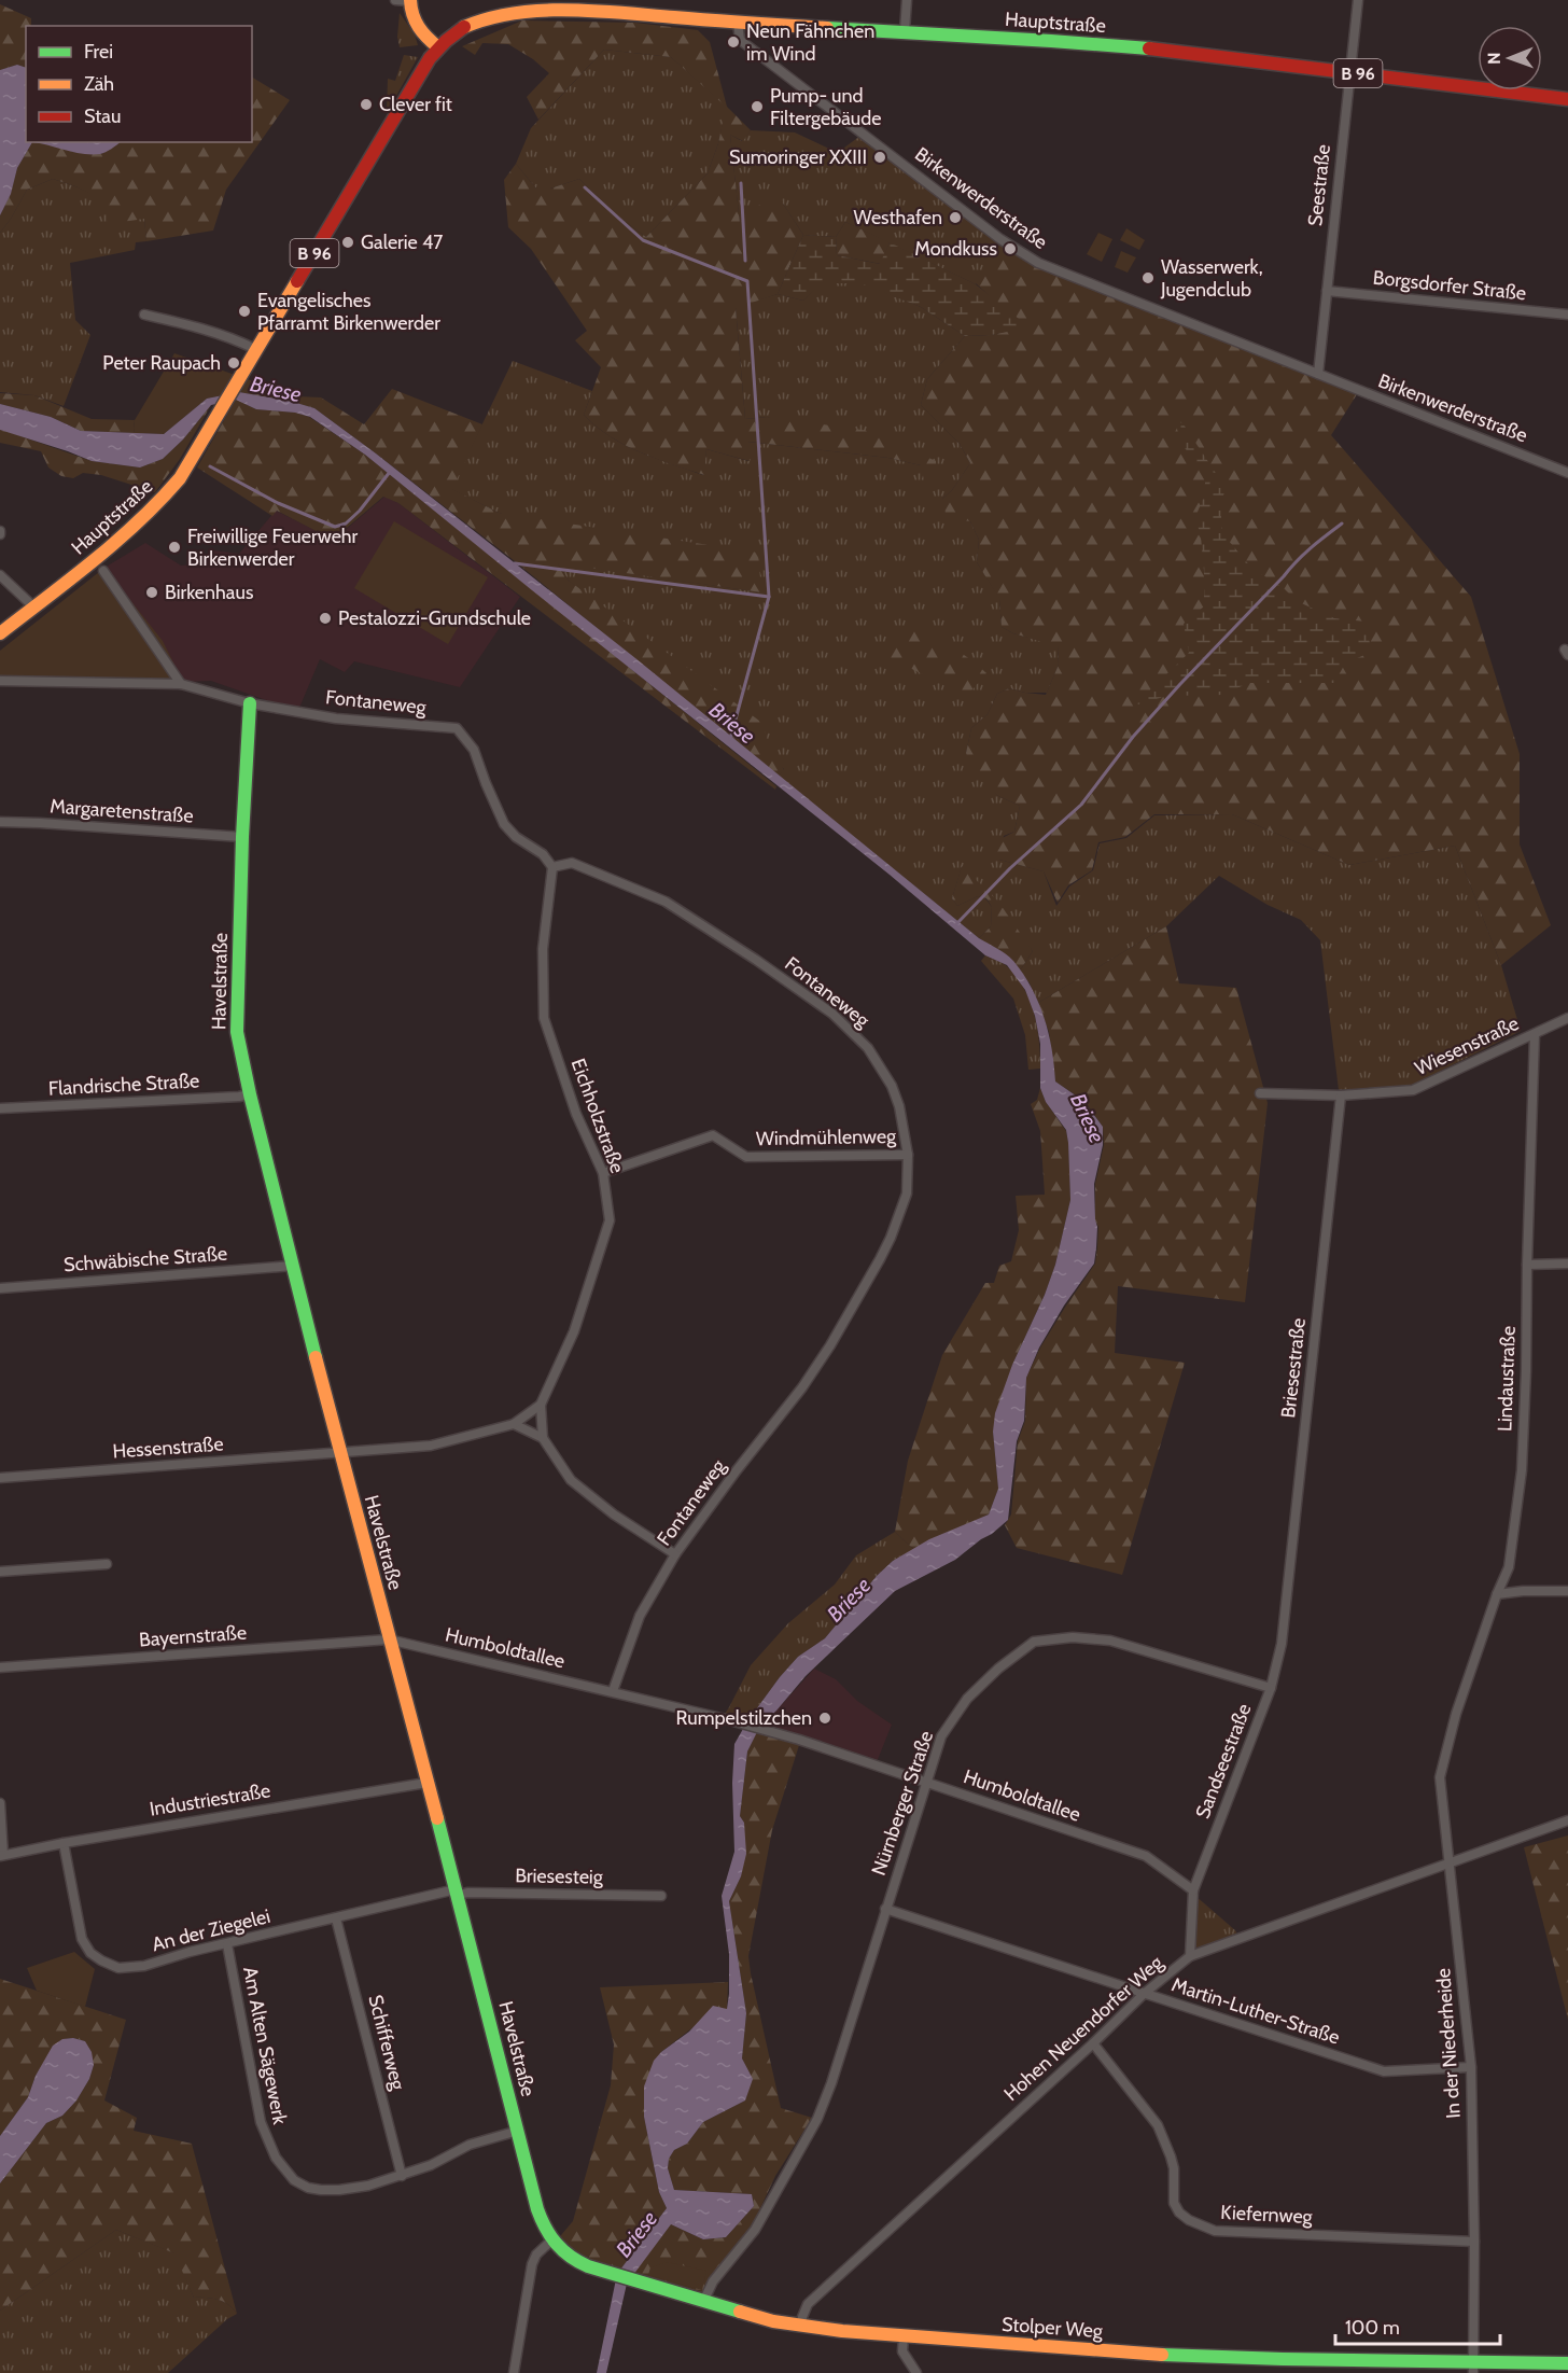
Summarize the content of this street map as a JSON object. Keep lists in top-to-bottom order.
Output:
{
  "streets": {
    "street": [
      "Hauptstraße",
      "B 96",
      "Seestraße",
      "Birkenwerderstraße",
      "Borgsdorfer Straße",
      "Fontaneweg",
      "Margaretenstraße",
      "Havelstraße",
      "Wiesenstraße",
      "Flandrische Straße",
      "Eichholzstraße",
      "Windmühlenweg",
      "Schwäbische Straße",
      "Briesestraße",
      "Lindaustraße",
      "Hessenstraße",
      "Bayernstraße",
      "Humboldtallee",
      "Sandseestraße",
      "Industriestraße",
      "Nürnberger Straße",
      "Briesesteig",
      "An der Ziegelei",
      "Martin-Luther-Straße",
      "Hohen Neuendorfer Weg",
      "Schifferweg",
      "In der Niederheide",
      "Am Alten Sägewerk",
      "Kiefernweg",
      "Stolper Weg"
    ]
  },
  "crossings": [
    ["Hauptstraße", "B 96"],
    ["Hauptstraße", "Seestraße"],
    ["Hauptstraße", "Birkenwerderstraße"],
    ["B 96", "Seestraße"],
    ["Seestraße", "Birkenwerderstraße"],
    ["Seestraße", "Borgsdorfer Straße"],
    ["Fontaneweg", "Havelstraße"],
    ["Fontaneweg", "Eichholzstraße"],
    ["Fontaneweg", "Windmühlenweg"],
    ["Fontaneweg", "Humboldtallee"],
    ["Margaretenstraße", "Havelstraße"],
    ["Havelstraße", "Flandrische Straße"],
    ["Havelstraße", "Eichholzstraße"],
    ["Havelstraße", "Schwäbische Straße"],
    ["Havelstraße", "Hessenstraße"],
    ["Havelstraße", "Bayernstraße"],
    ["Havelstraße", "Humboldtallee"],
    ["Havelstraße", "Industriestraße"],
    ["Havelstraße", "Briesesteig"],
    ["Havelstraße", "An der Ziegelei"],
    ["Havelstraße", "Am Alten Sägewerk"],
    ["Havelstraße", "Stolper Weg"],
    ["Wiesenstraße", "Briesestraße"],
    ["Wiesenstraße", "Lindaustraße"],
    ["Eichholzstraße", "Windmühlenweg"],
    ["Eichholzstraße", "Hessenstraße"],
    ["Briesestraße", "Sandseestraße"],
    ["Lindaustraße", "In der Niederheide"],
    ["Bayernstraße", "Humboldtallee"],
    ["Humboldtallee", "Sandseestraße"],
    ["Humboldtallee", "Nürnberger Straße"],
    ["Sandseestraße", "Nürnberger Straße"],
    ["Industriestraße", "An der Ziegelei"],
    ["Nürnberger Straße", "Martin-Luther-Straße"],
    ["Nürnberger Straße", "Stolper Weg"],
    ["Briesesteig", "An der Ziegelei"],
    ["An der Ziegelei", "Schifferweg"],
    ["An der Ziegelei", "Am Alten Sägewerk"],
    ["Martin-Luther-Straße", "Hohen Neuendorfer Weg"],
    ["Martin-Luther-Straße", "In der Niederheide"],
    ["Hohen Neuendorfer Weg", "In der Niederheide"],
    ["Hohen Neuendorfer Weg", "Kiefernweg"],
    ["Hohen Neuendorfer Weg", "Stolper Weg"],
    ["Schifferweg", "Am Alten Sägewerk"],
    ["In der Niederheide", "Kiefernweg"],
    ["In der Niederheide", "Stolper Weg"]
  ],
  "water": ["Briese"],
  "places": [
    "Neun Fähnchen im Wind",
    "Clever fit",
    "Pump- und Filtergebäude",
    "Sumoringer XXIII",
    "Westhafen",
    "Galerie 47",
    "Mondkuss",
    "Wasserwerk, Jugendclub",
    "Evangelisches Pfarramt Birkenwerder",
    "Peter Raupach",
    "Freiwillige Feuerwehr Birkenwerder",
    "Birkenhaus",
    "Pestalozzi-Grundschule",
    "Rumpelstilzchen"
  ],
  "legend": ["Frei", "Zäh", "Stau"],
  "scale_bar": "100 m",
  "north": "left"
}
